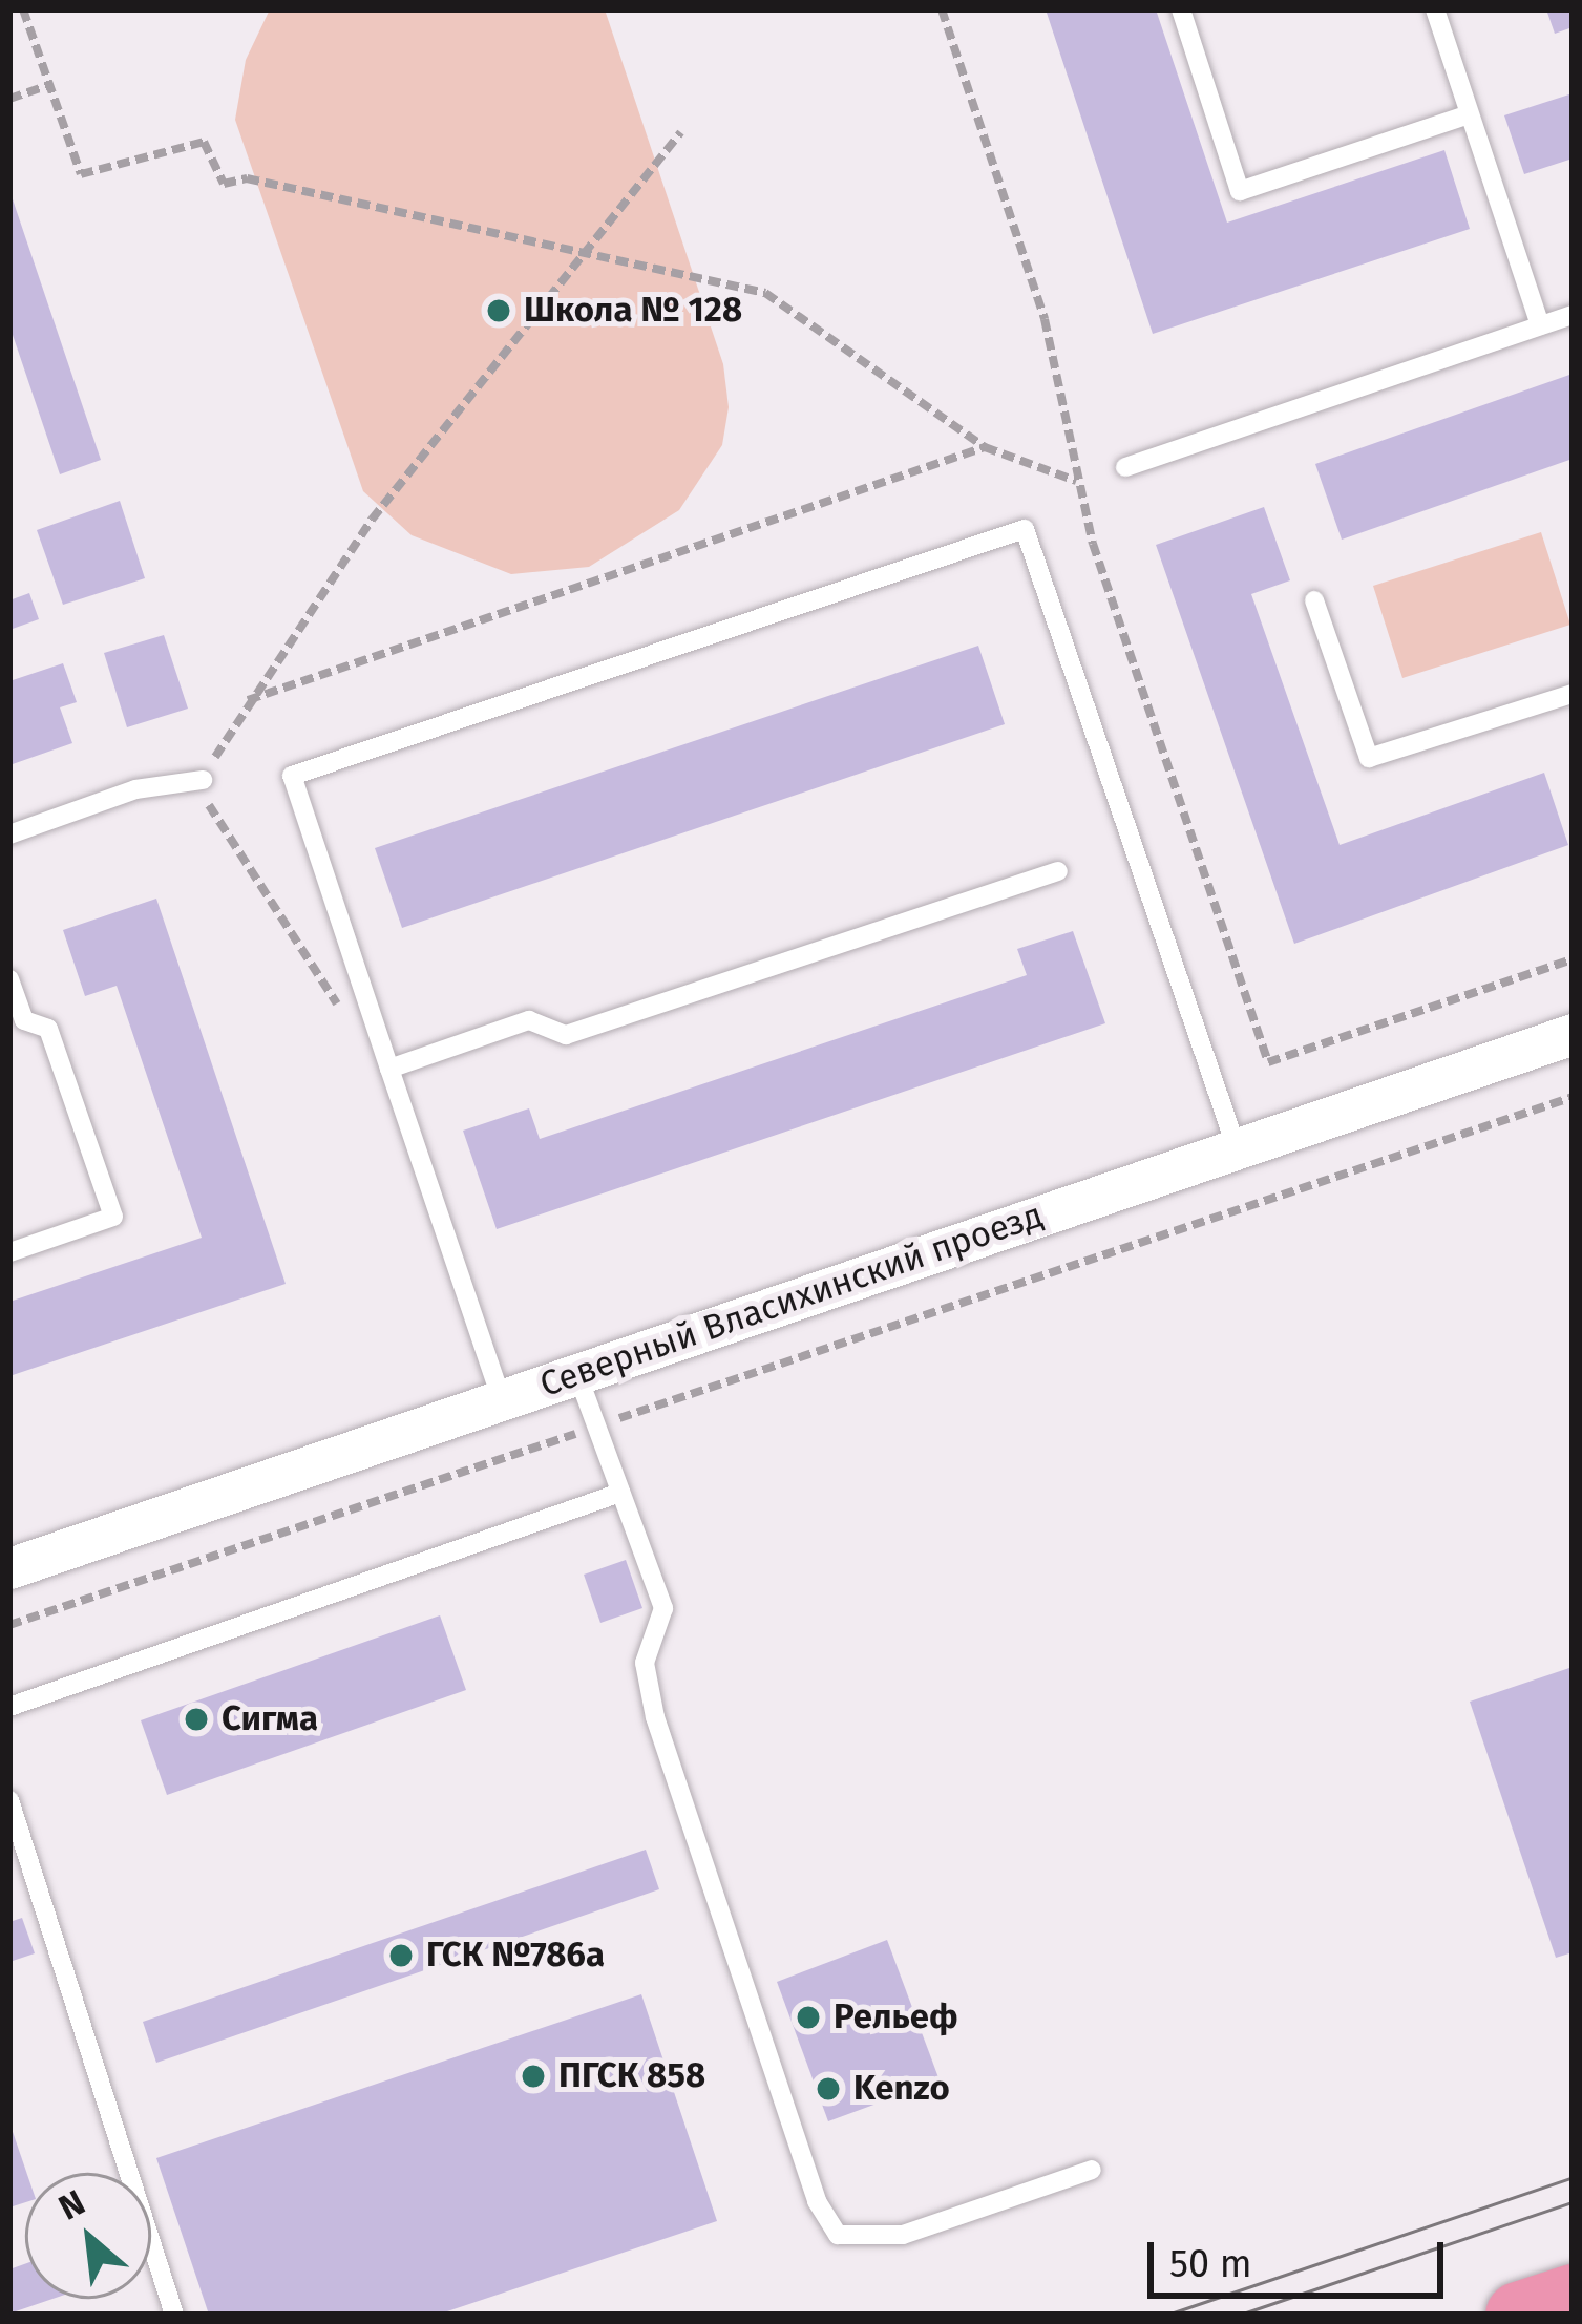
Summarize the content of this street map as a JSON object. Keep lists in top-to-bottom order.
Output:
{
  "streets": {
    "street": ["Северный Власихинский проезд"]
  },
  "places": [
    "Школа № 128",
    "Сигма",
    "ГСК №786а",
    "Рельеф",
    "ПГСК 858",
    "Kenzo"
  ],
  "scale_bar": "50 m",
  "north": "top left"
}
